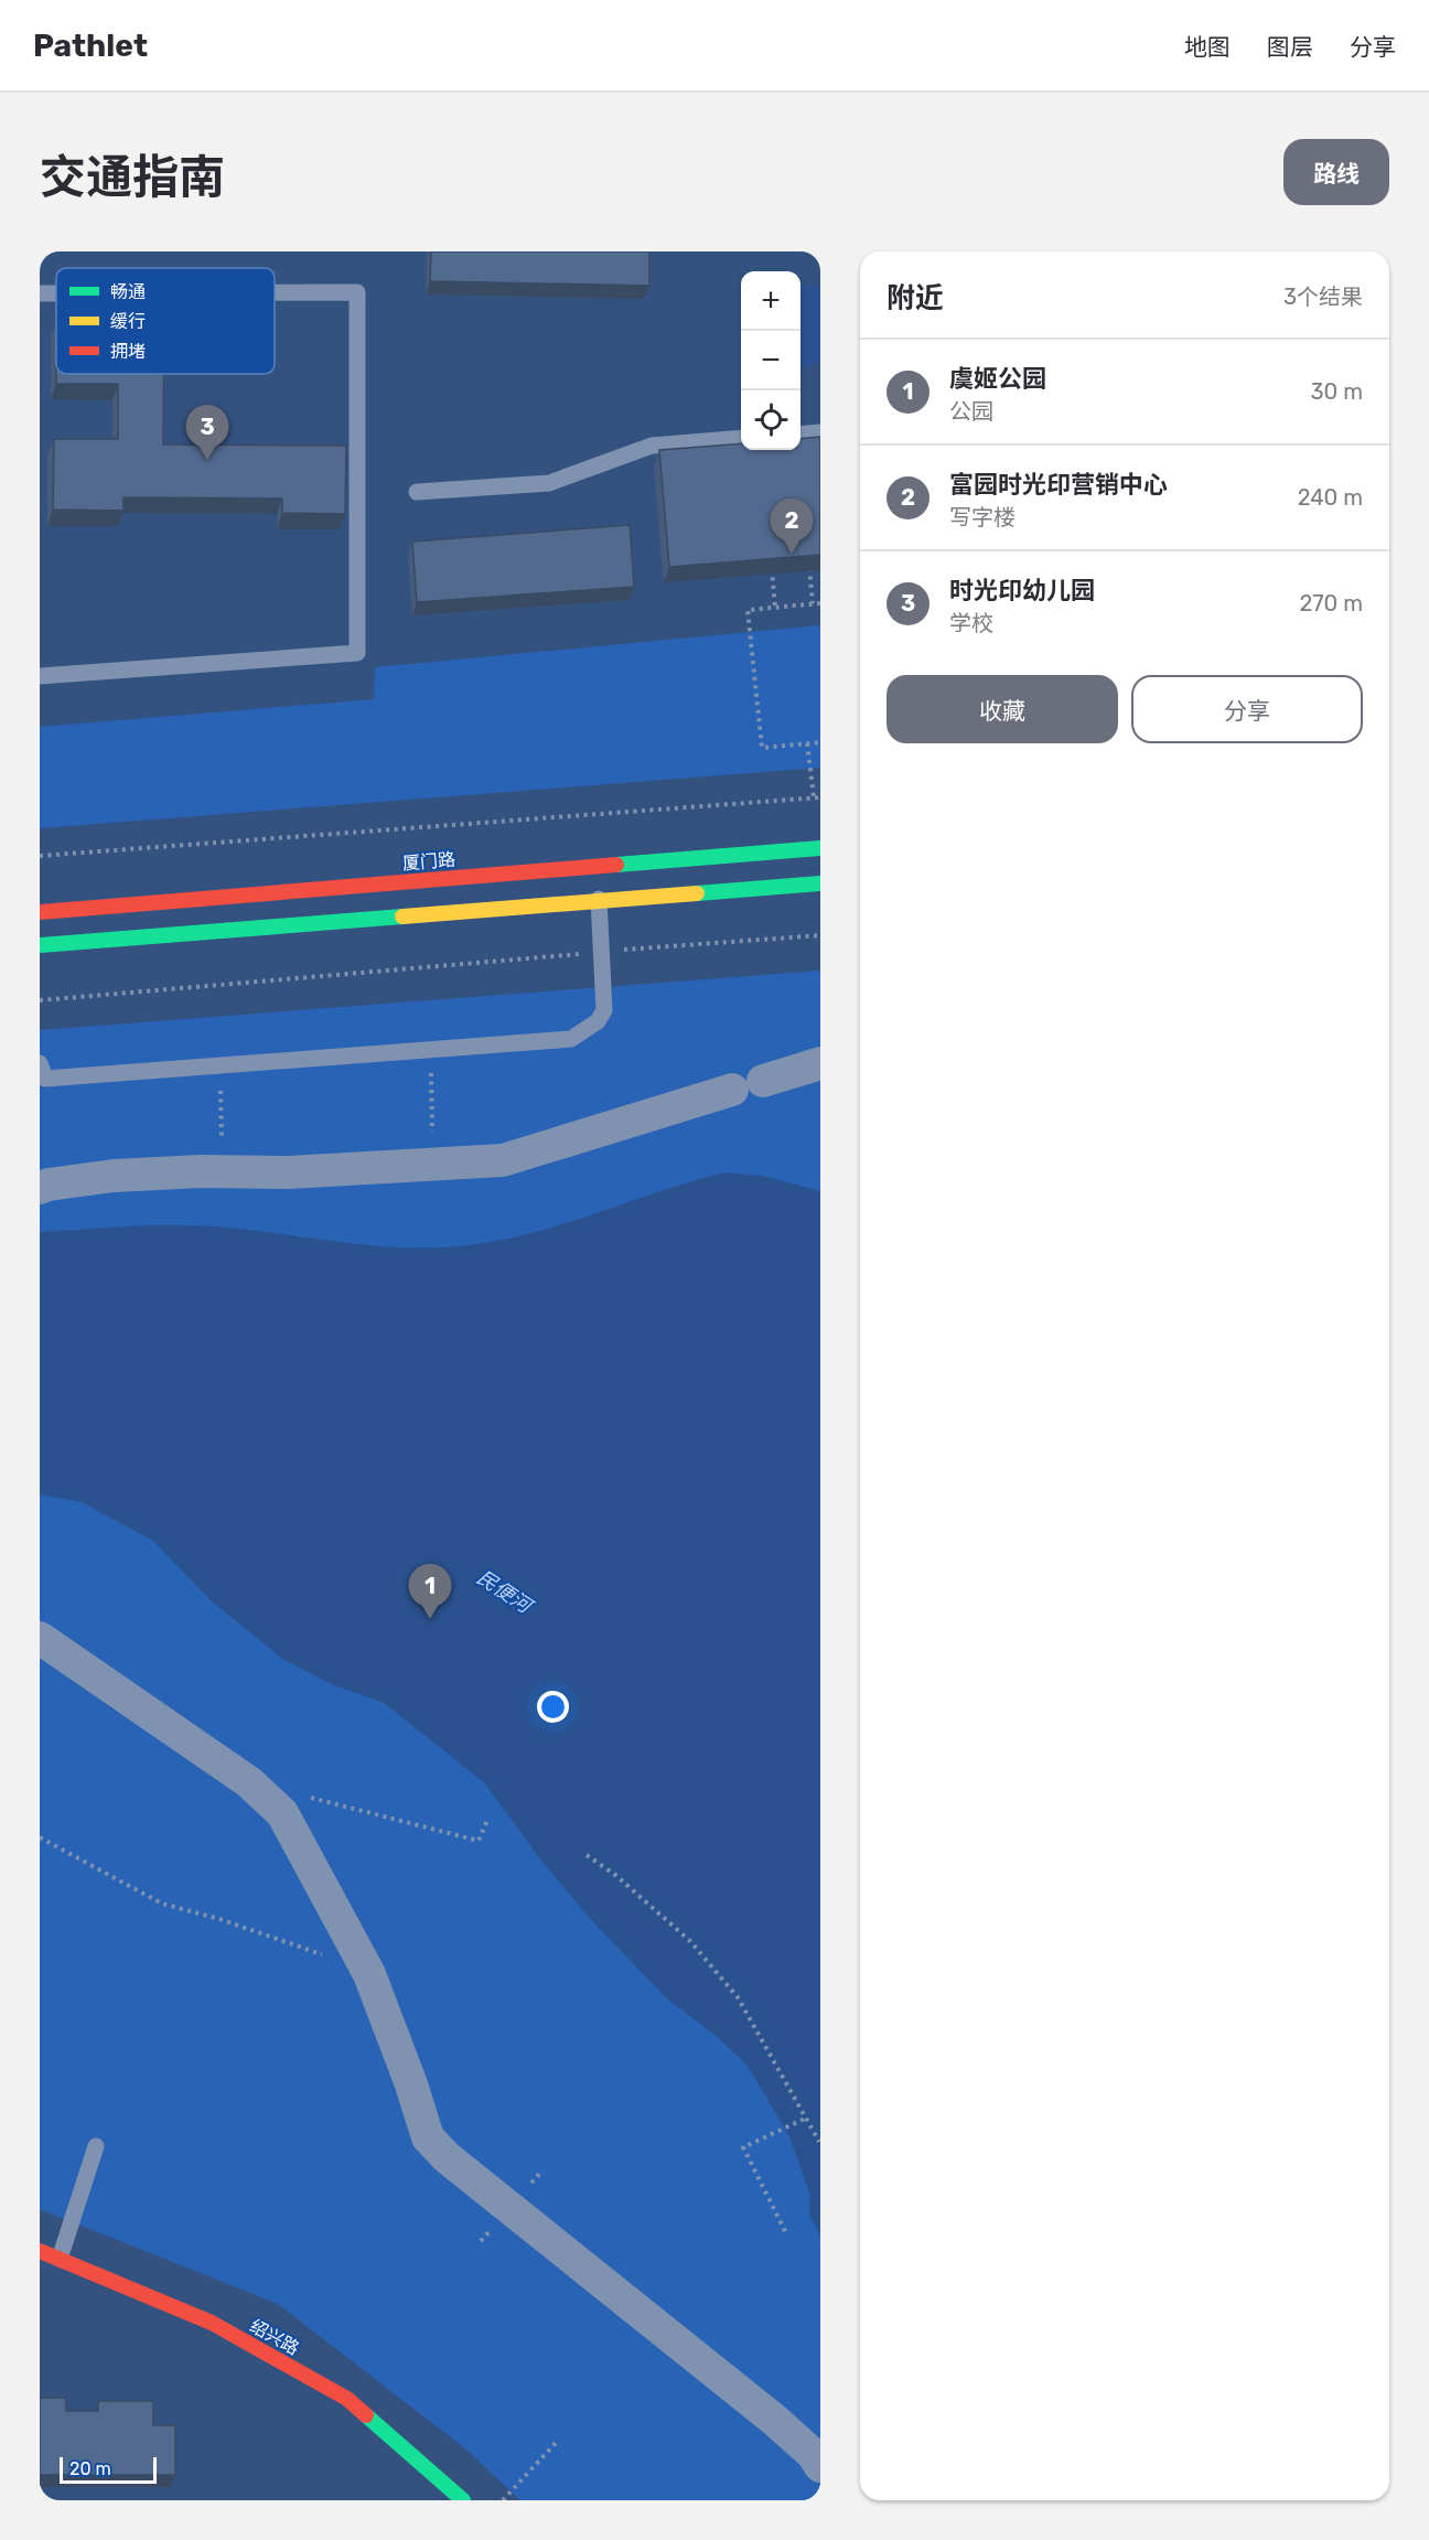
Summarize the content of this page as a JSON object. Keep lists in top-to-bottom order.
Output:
{
  "streets": {
    "street": ["厦门路", "绍兴路"]
  },
  "water": ["民便河"],
  "legend": ["畅通", "缓行", "拥堵"],
  "scale_bar": "20 m",
  "page": {
    "header": "Pathlet",
    "nav": ["地图", "图层", "分享"],
    "title": "交通指南",
    "buttons": [
      "路线",
      ["收藏", "分享"]
    ],
    "heading": ["附近", "3个结果"],
    "map_buttons": ["+", "−"],
    "list": [
      {
        "mark": "1",
        "name": "虞姬公园",
        "note": "公园",
        "value": "30 m"
      },
      {
        "mark": "2",
        "name": "富园时光印营销中心",
        "note": "写字楼",
        "value": "240 m"
      },
      {
        "mark": "3",
        "name": "时光印幼儿园",
        "note": "学校",
        "value": "270 m"
      }
    ],
    "pins": ["3", "2", "1"],
    "scale": "20 m"
  }
}
